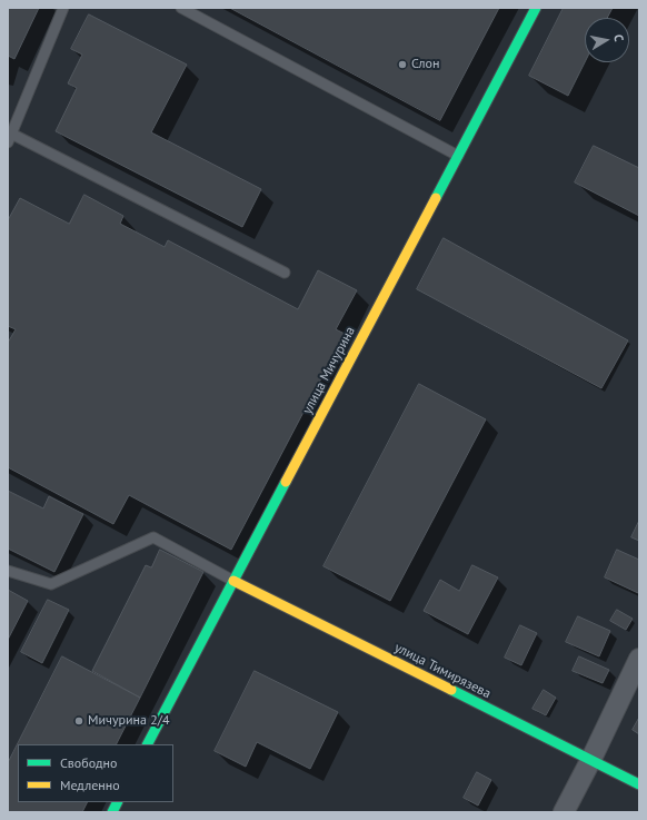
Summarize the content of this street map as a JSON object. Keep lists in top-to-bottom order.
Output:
{
  "streets": {
    "street": ["улица Мичурина", "улица Тимирязева"]
  },
  "crossings": [
    ["улица Мичурина", "улица Тимирязева"]
  ],
  "places": ["Слон", "Мичурина 2/4"],
  "legend": ["Свободно", "Медленно"],
  "north": "right"
}
